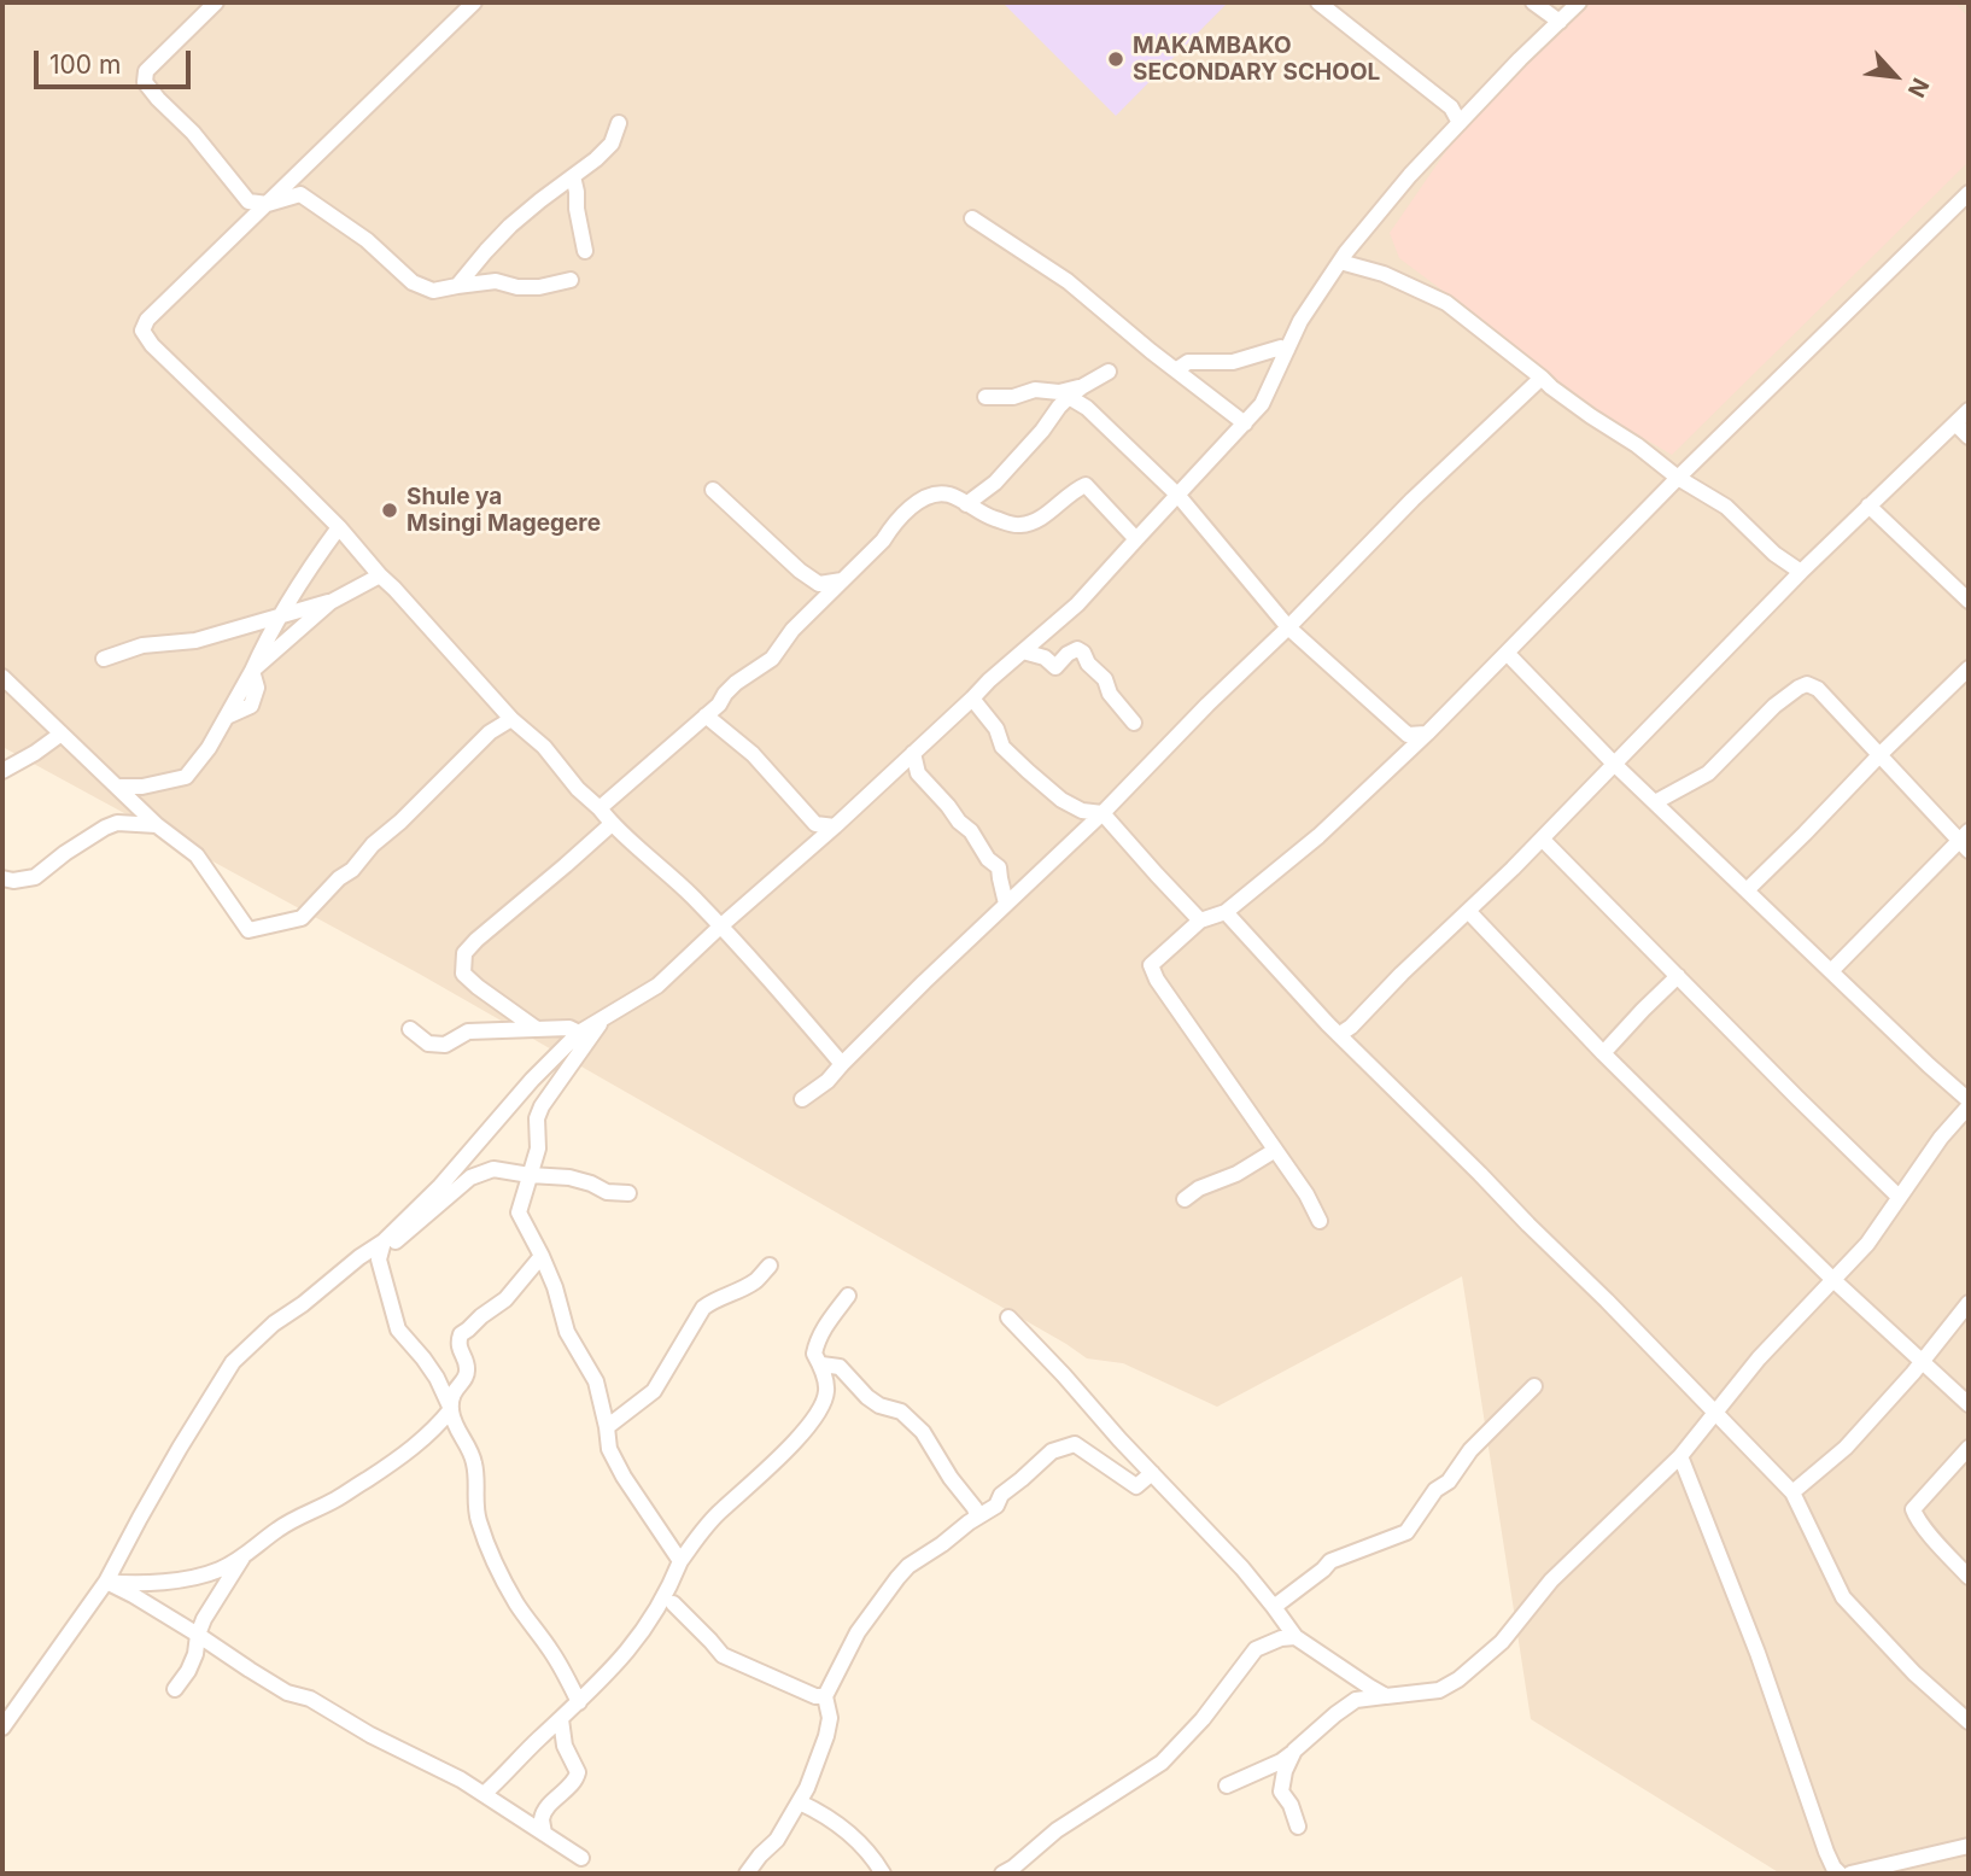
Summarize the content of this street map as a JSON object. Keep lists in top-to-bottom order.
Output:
{
  "places": ["MAKAMBAKO SECONDARY SCHOOL", "Shule ya Msingi Magegere"],
  "scale_bar": "100 m",
  "north": "bottom right"
}
